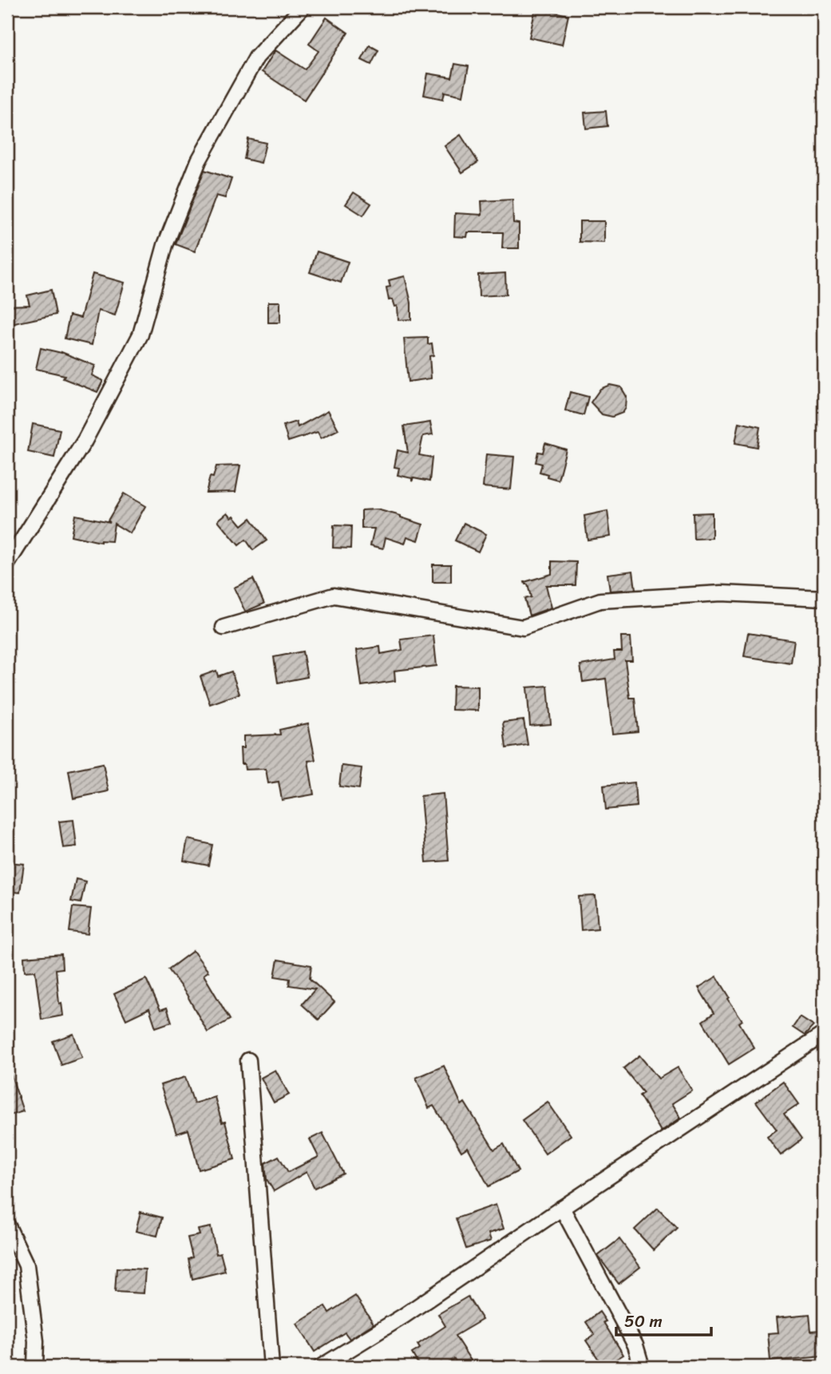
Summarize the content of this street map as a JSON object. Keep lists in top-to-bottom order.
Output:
{
  "scale_bar": "50 m"
}
